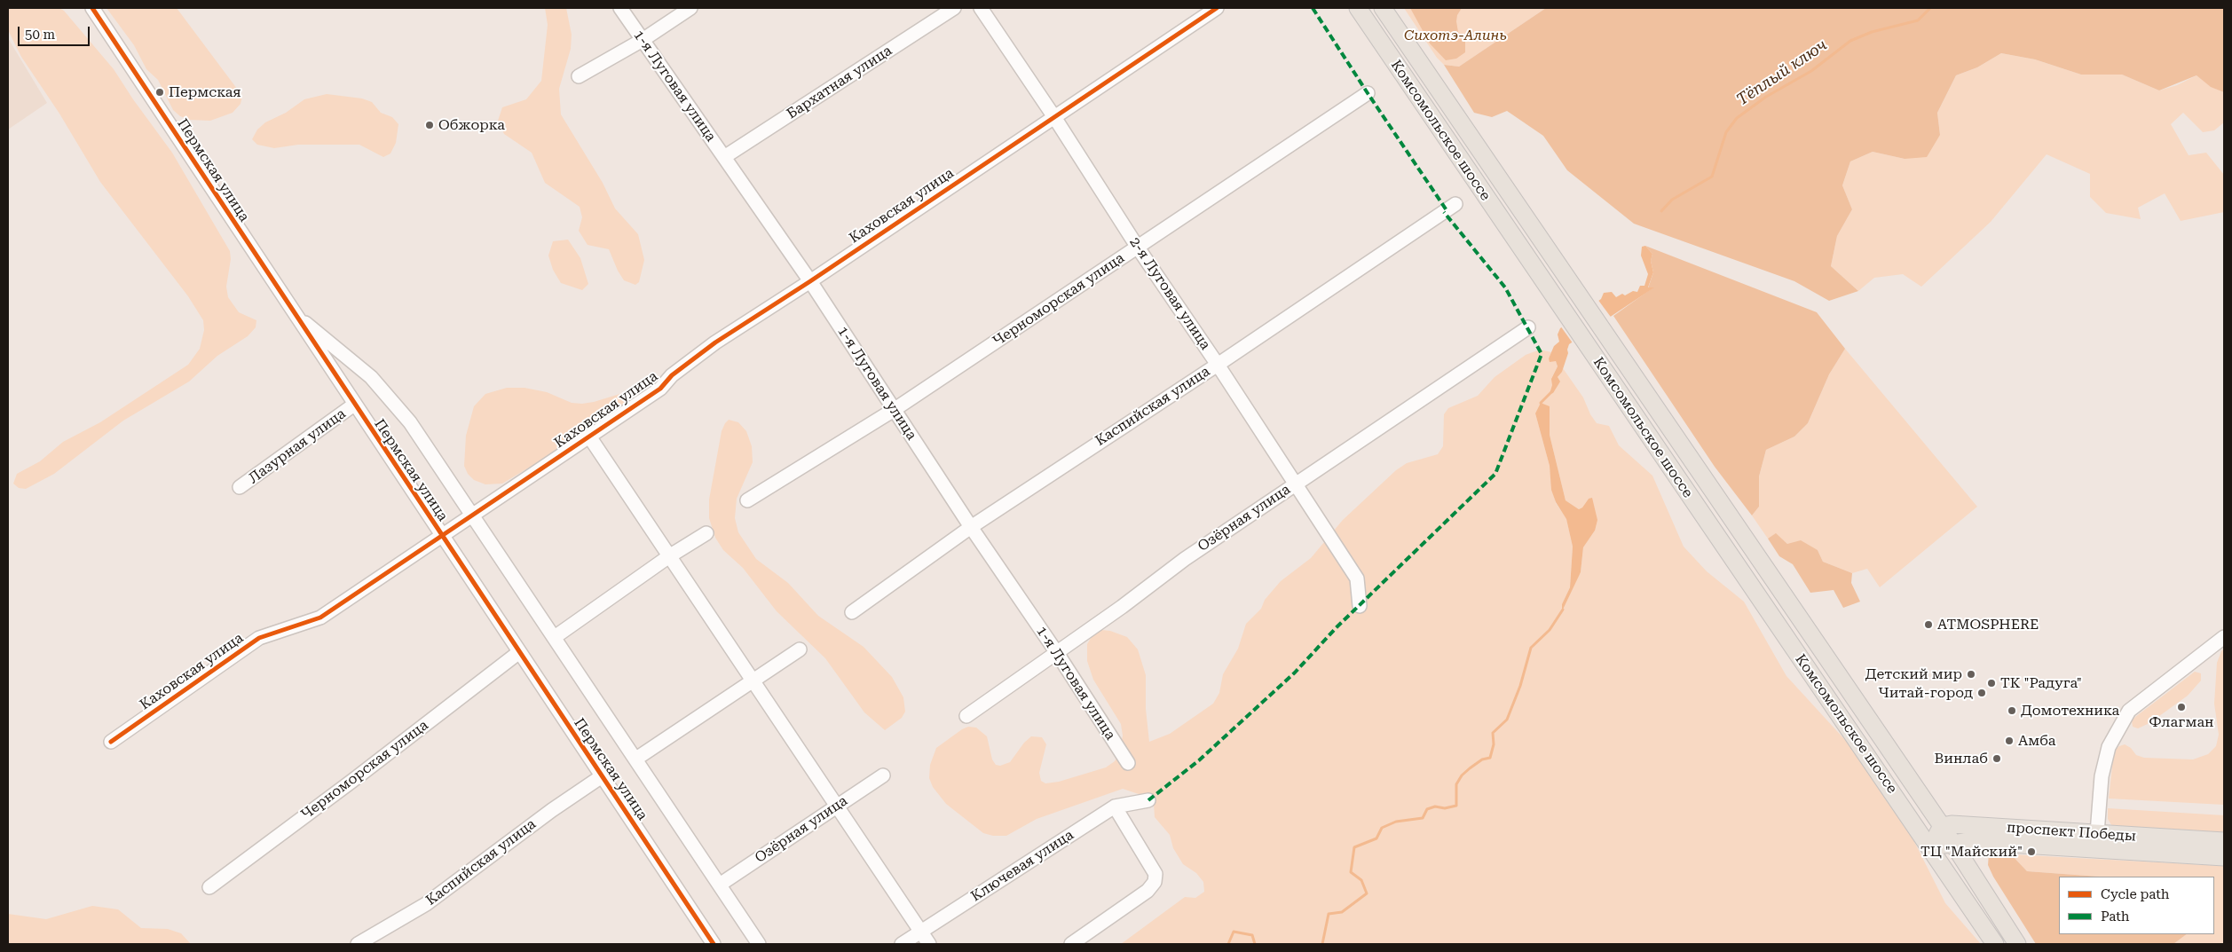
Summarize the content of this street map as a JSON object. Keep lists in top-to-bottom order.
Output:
{
  "streets": {
    "main road": ["Комсомольское шоссе", "проспект Победы"],
    "street": [
      "Бархатная улица",
      "1-я Луговая улица",
      "Пермская улица",
      "Каховская улица",
      "2-я Луговая улица",
      "Черноморская улица",
      "Каспийская улица",
      "Лазурная улица",
      "Озёрная улица",
      "Ключевая улица"
    ]
  },
  "crossings": [
    ["Бархатная улица", "1-я Луговая улица"],
    ["1-я Луговая улица", "Каховская улица"],
    ["1-я Луговая улица", "Черноморская улица"],
    ["1-я Луговая улица", "Каспийская улица"],
    ["1-я Луговая улица", "Озёрная улица"],
    ["Комсомольское шоссе", "проспект Победы"],
    ["Пермская улица", "Каховская улица"],
    ["Пермская улица", "Черноморская улица"],
    ["Пермская улица", "Каспийская улица"],
    ["Пермская улица", "Лазурная улица"],
    ["Каховская улица", "2-я Луговая улица"],
    ["2-я Луговая улица", "Черноморская улица"],
    ["2-я Луговая улица", "Каспийская улица"],
    ["2-я Луговая улица", "Озёрная улица"]
  ],
  "water": ["Тёплый ключ"],
  "parks": ["Сихотэ-Алинь"],
  "places": [
    "Пермская",
    "Обжорка",
    "ATMOSPHERE",
    "Детский мир",
    "ТК \"Радуга\"",
    "Читай-город",
    "Флагман",
    "Домотехника",
    "Амба",
    "Винлаб",
    "ТЦ \"Майский\""
  ],
  "legend": ["Cycle path", "Path"],
  "scale_bar": "50 m"
}
